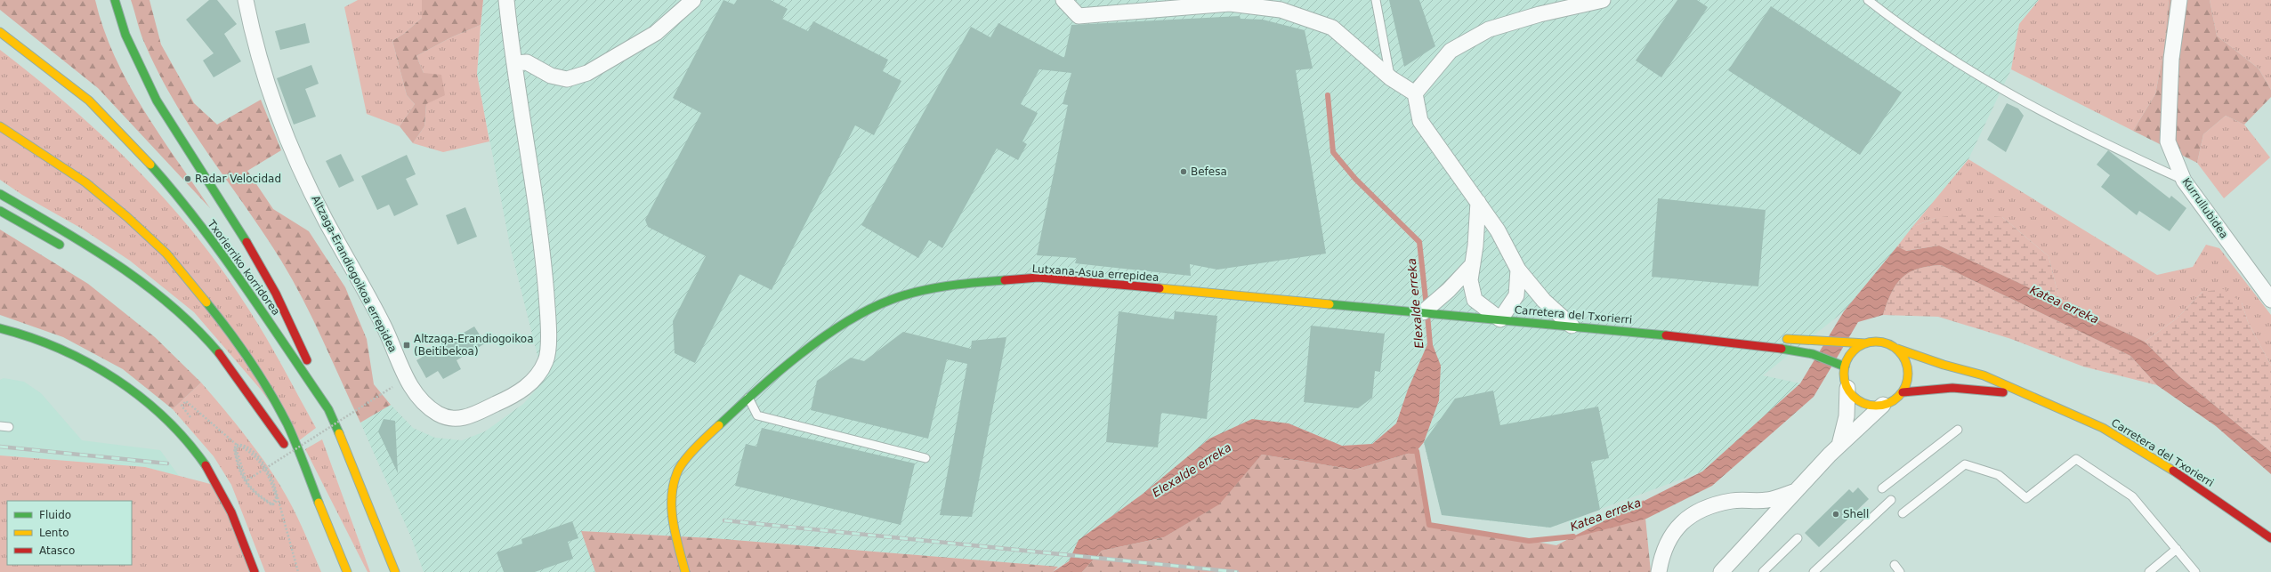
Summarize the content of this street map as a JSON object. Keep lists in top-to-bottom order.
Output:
{
  "streets": {
    "main road": ["Txorierriko korridorea", "Lutxana-Asua errepidea", "Carretera del Txorierri"],
    "street": ["Kurrullubidea", "Altzaga-Erandiogoikoa errepidea"]
  },
  "crossings": [
    ["Lutxana-Asua errepidea", "Carretera del Txorierri"]
  ],
  "water": ["Elexalde erreka", "Katea erreka"],
  "places": {
    "other": ["Befesa", "Radar Velocidad", "Shell"],
    "transit": ["Altzaga-Erandiogoikoa (Beitibekoa)"]
  },
  "legend": ["Fluido", "Lento", "Atasco"]
}
